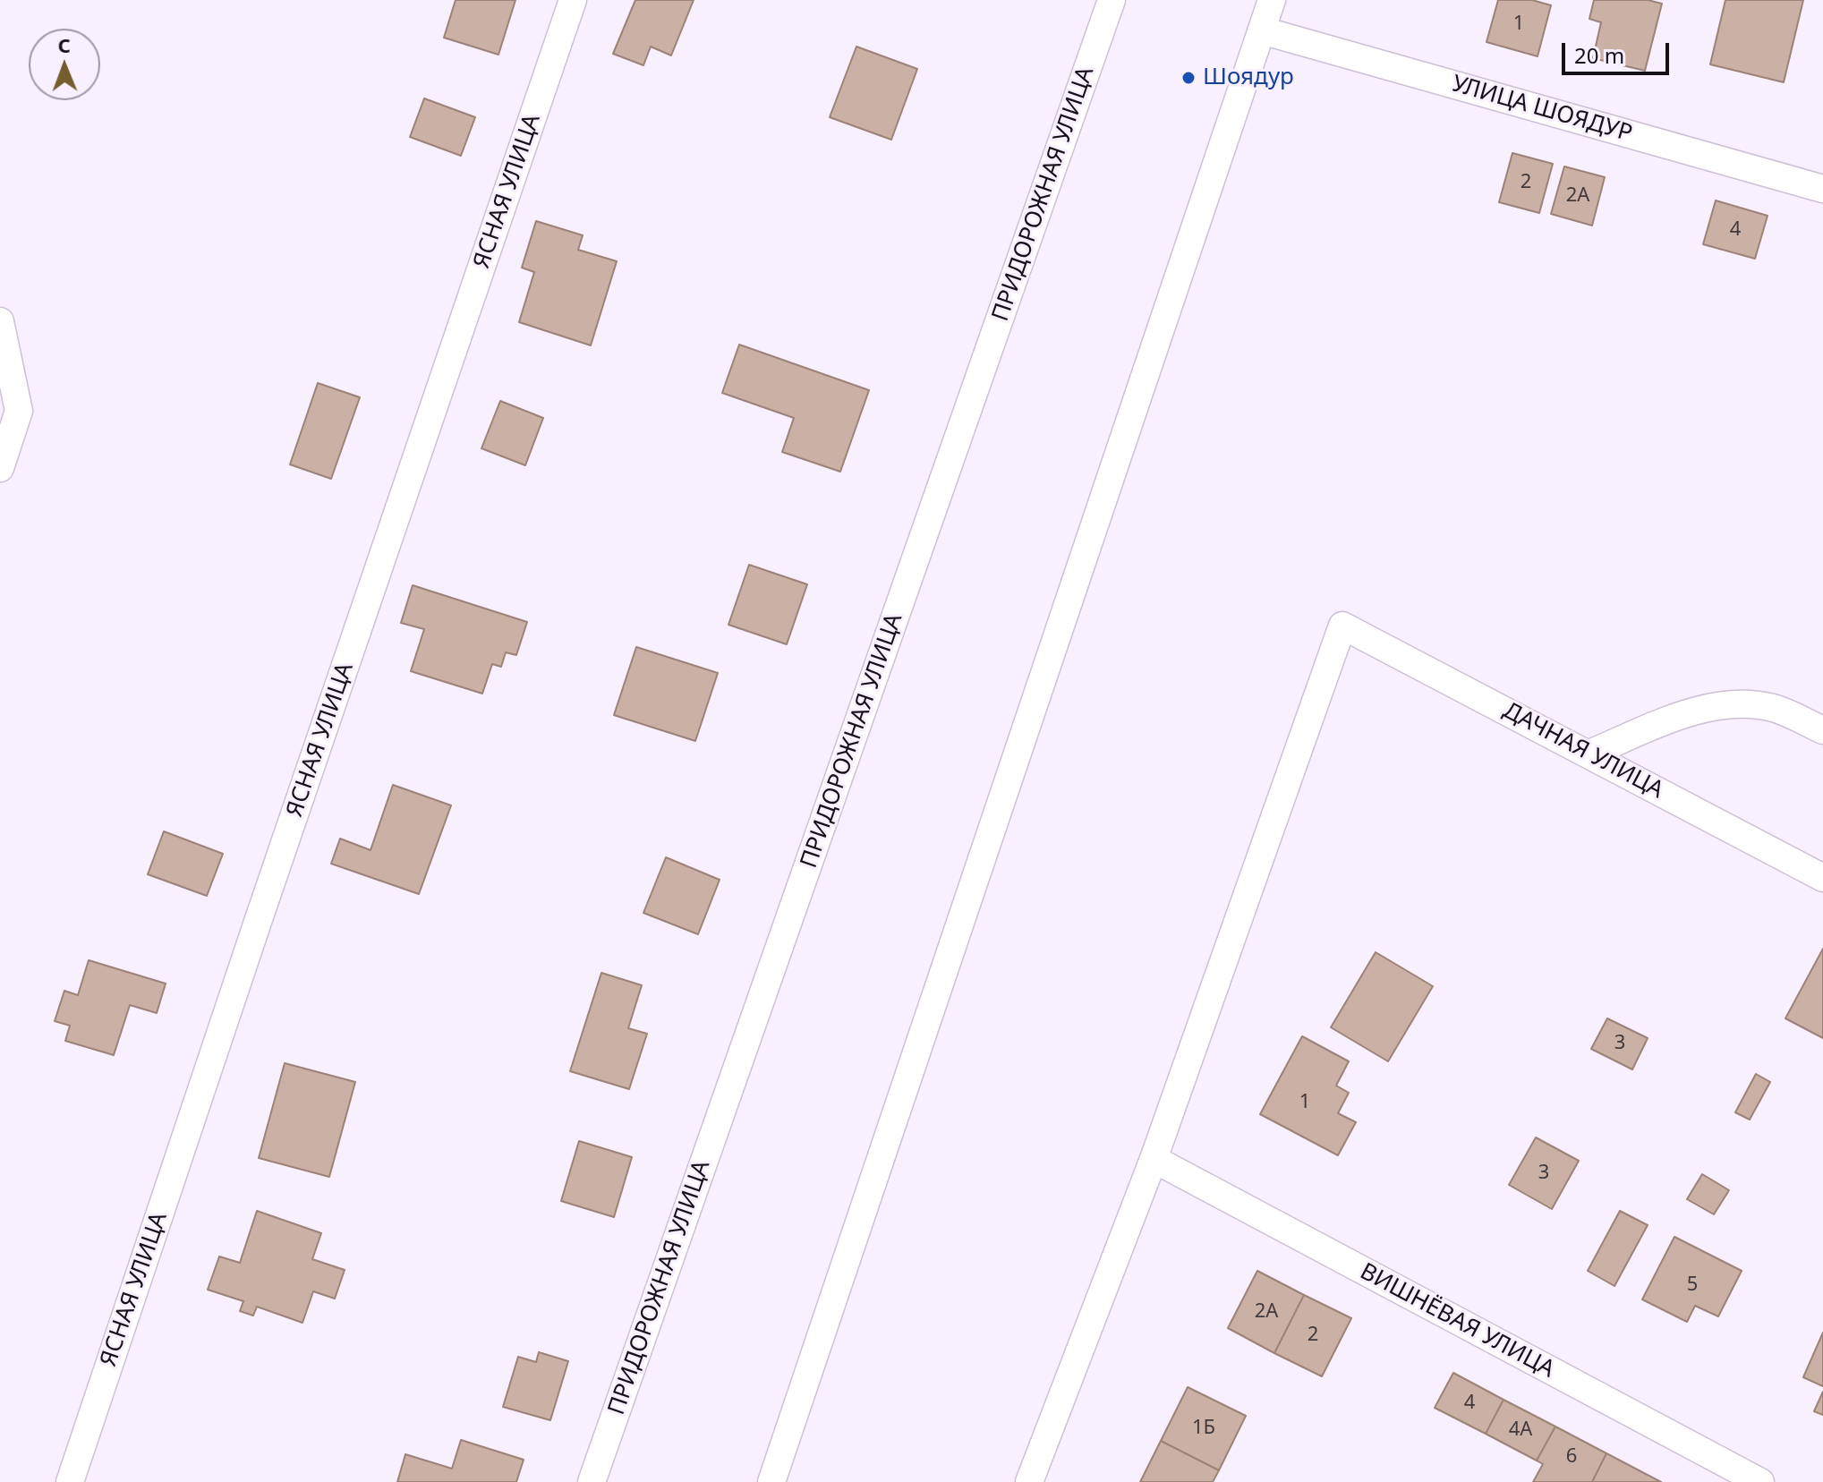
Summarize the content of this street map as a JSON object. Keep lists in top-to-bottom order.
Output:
{
  "streets": {
    "street": [
      "УЛИЦА ШОЯДУР",
      "ЯСНАЯ УЛИЦА",
      "ПРИДОРОЖНАЯ УЛИЦА",
      "ДАЧНАЯ УЛИЦА",
      "ВИШНЁВАЯ УЛИЦА"
    ]
  },
  "crossings": [
    ["ДАЧНАЯ УЛИЦА", "ВИШНЁВАЯ УЛИЦА"]
  ],
  "places": ["Шоядур"],
  "house_numbers": [
    "1",
    "2",
    "2А",
    "4",
    "3",
    "1",
    "3",
    "5",
    "2А",
    "2",
    "4",
    "1Б",
    "4А",
    "6"
  ],
  "scale_bar": "20 m",
  "north": "top"
}
